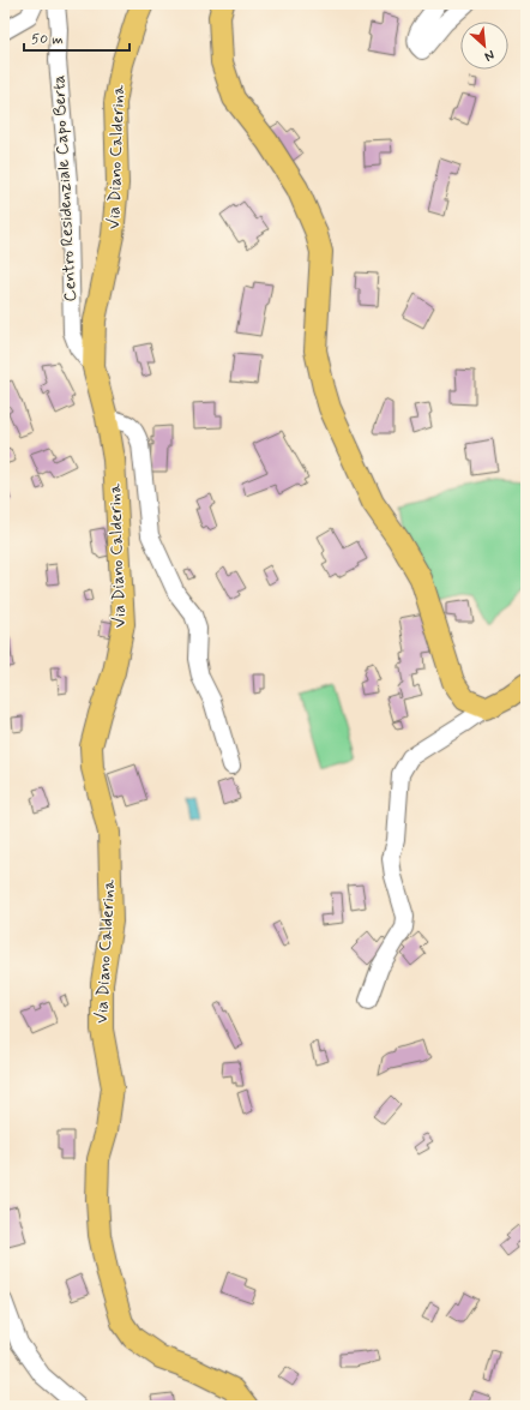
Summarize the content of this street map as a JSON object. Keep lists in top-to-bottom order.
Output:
{
  "streets": {
    "main road": ["Via Diano Calderina"],
    "street": ["Centro Residenziale Capo Berta"]
  },
  "crossings": [
    ["Via Diano Calderina", "Centro Residenziale Capo Berta"]
  ],
  "scale_bar": "50 m",
  "north": "bottom right"
}
